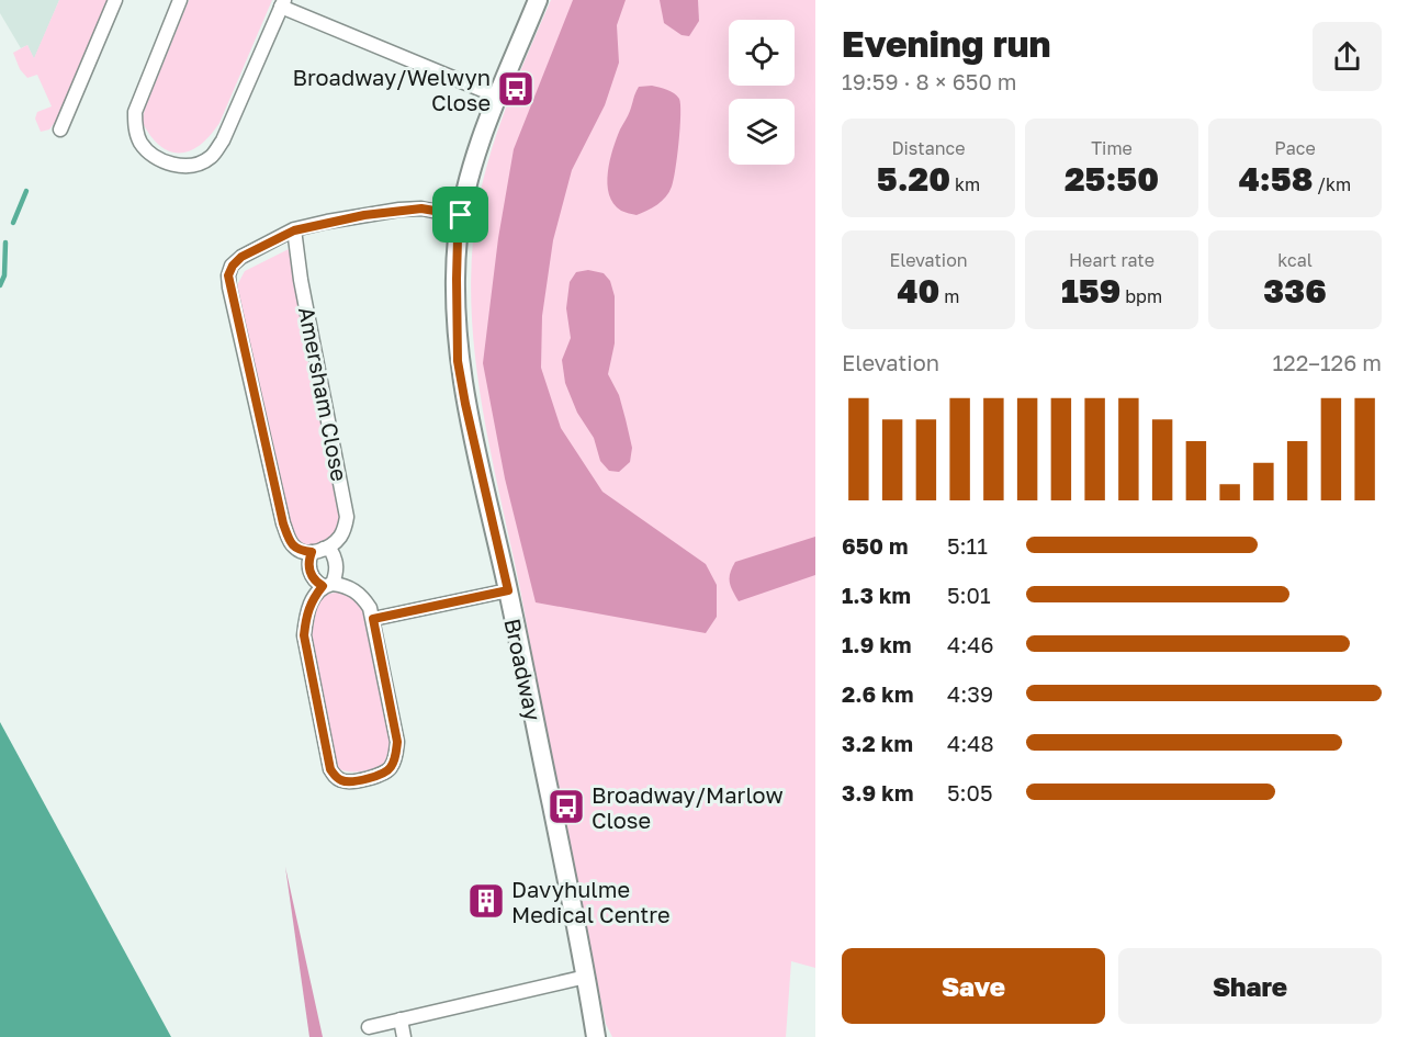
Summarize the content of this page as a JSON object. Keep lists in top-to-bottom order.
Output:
{
  "streets": {
    "street": ["Amersham Close", "Broadway"]
  },
  "places": {
    "bus stop": ["Broadway/Welwyn Close", "Broadway/Marlow Close"],
    "building": ["Davyhulme Medical Centre"]
  },
  "page": {
    "heading": ["Evening run", "19:59 · 8 × 650 m"],
    "stats": [
      ["Distance", "5.20 km"],
      ["Time", "25:50"],
      ["Pace", "4:58 /km"],
      ["Elevation", "40 m"],
      ["Heart rate", "159 bpm"],
      ["kcal", "336"]
    ],
    "chart": ["Elevation", "122–126 m"],
    "list": [
      {
        "name": "650 m",
        "note": "5:11"
      },
      {
        "name": "1.3 km",
        "note": "5:01"
      },
      {
        "name": "1.9 km",
        "note": "4:46"
      },
      {
        "name": "2.6 km",
        "note": "4:39"
      },
      {
        "name": "3.2 km",
        "note": "4:48"
      },
      {
        "name": "3.9 km",
        "note": "5:05"
      }
    ],
    "buttons": ["Save", "Share"]
  }
}
